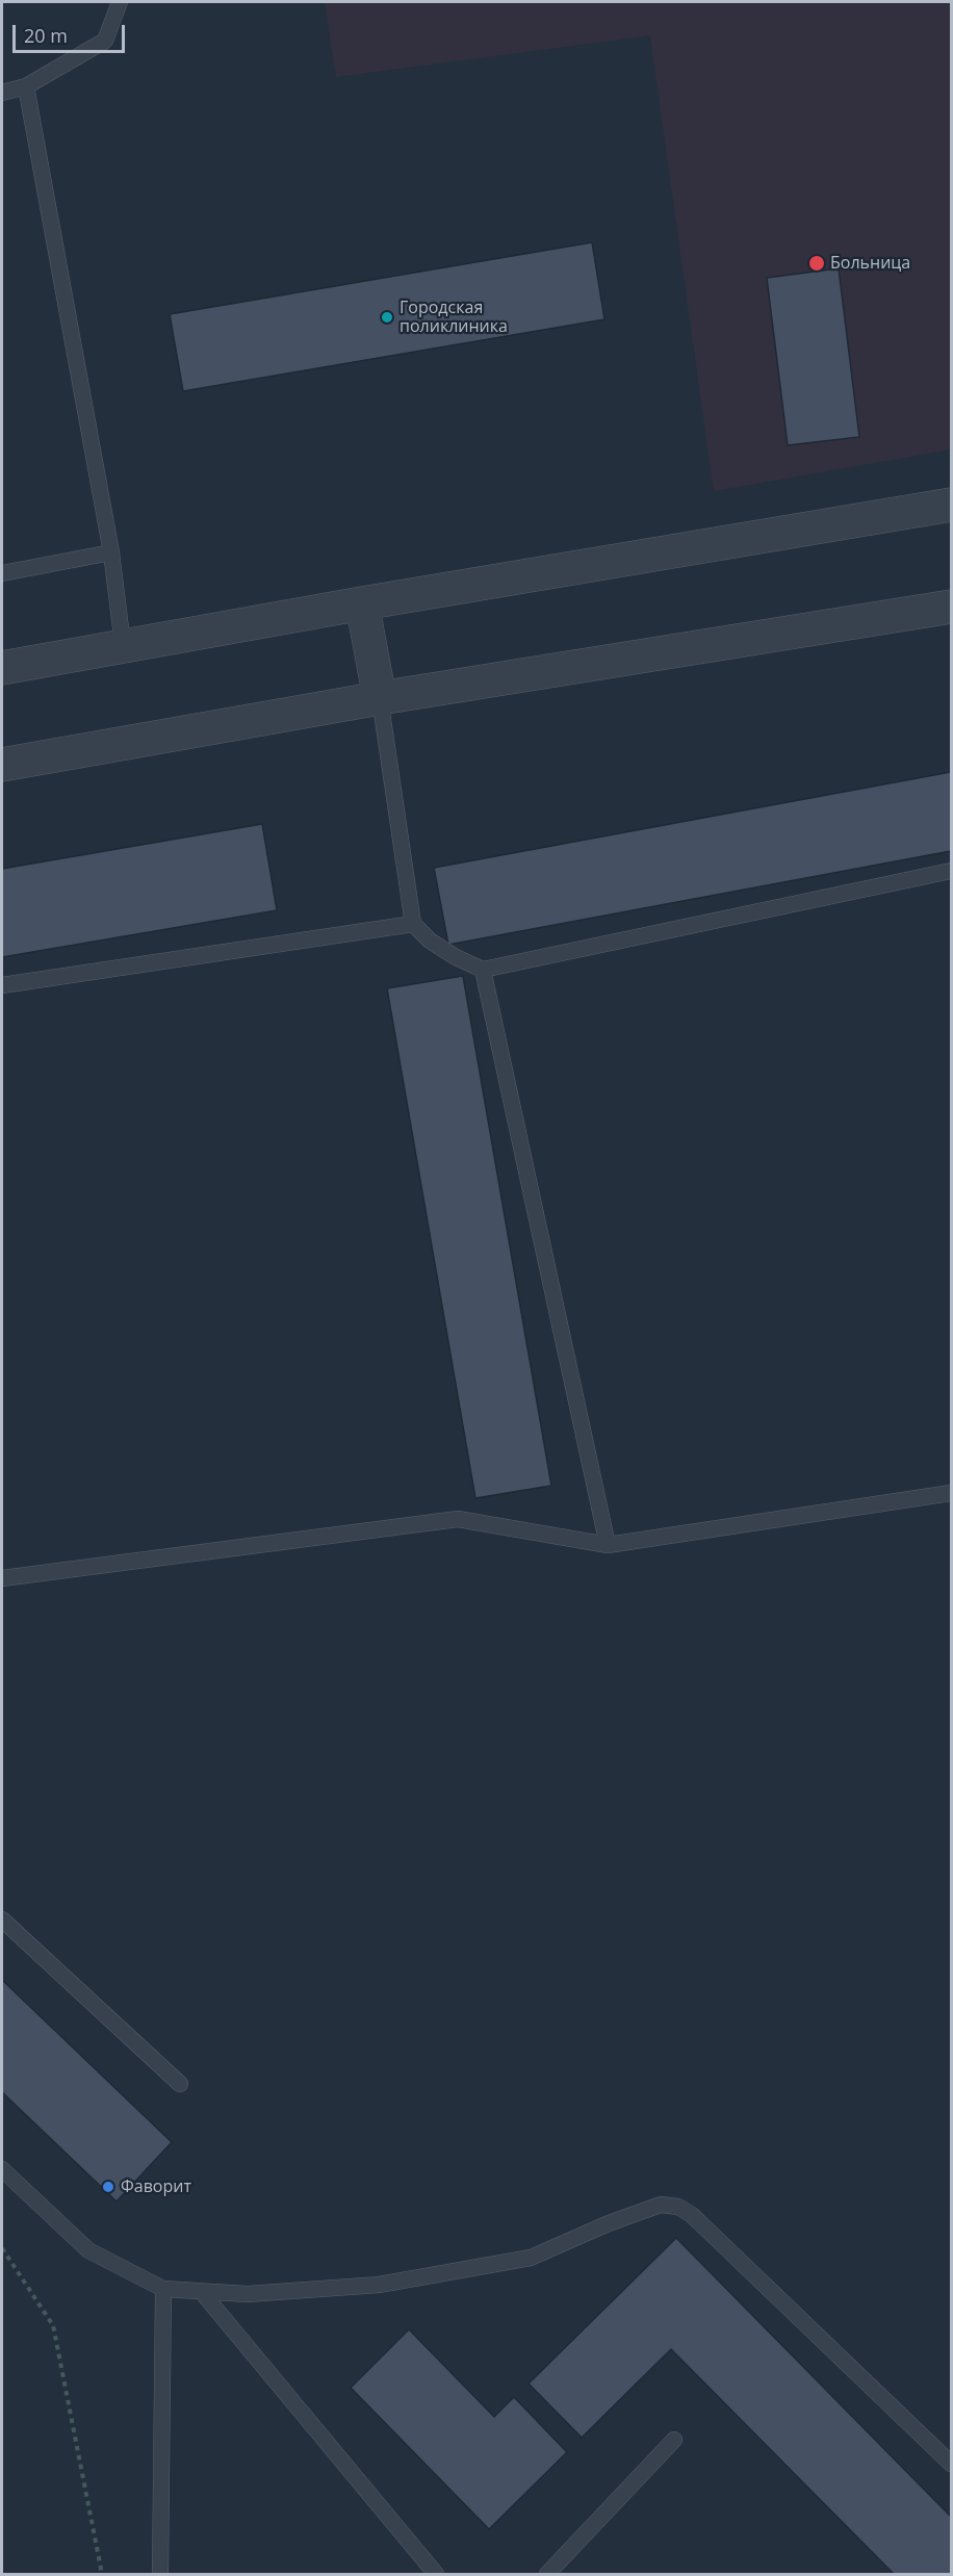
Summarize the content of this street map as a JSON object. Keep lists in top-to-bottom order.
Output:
{
  "places": ["Больница", "Городская поликлиника", "Фаворит"],
  "scale_bar": "20 m"
}
